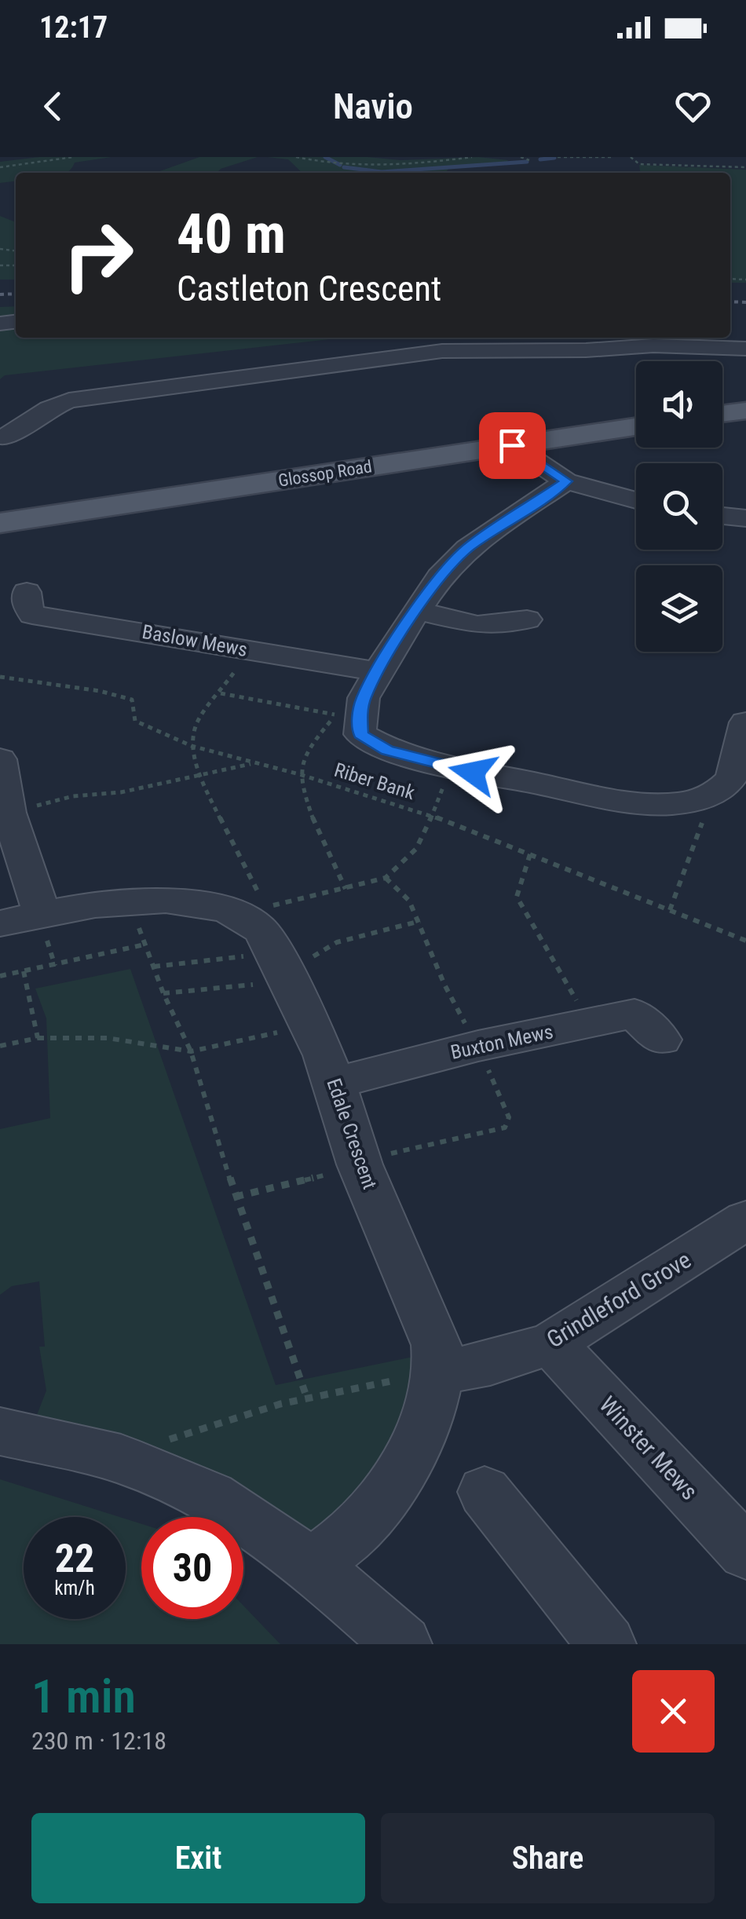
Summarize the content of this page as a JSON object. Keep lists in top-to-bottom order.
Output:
{
  "streets": {
    "main road": ["Glossop Road"],
    "street": [
      "Baslow Mews",
      "Buxton Mews",
      "Edale Crescent",
      "Grindleford Grove",
      "Winster Mews"
    ],
    "path": ["Riber Bank"]
  },
  "crossings": [
    ["Buxton Mews", "Edale Crescent"],
    ["Edale Crescent", "Grindleford Grove"],
    ["Grindleford Grove", "Winster Mews"]
  ],
  "page": {
    "status": "12:17",
    "header": "Navio",
    "turn": ["40 m", "Castleton Crescent"],
    "speed": "22 km/h",
    "limit": "30",
    "heading": ["1 min", "230 m · 12:18"],
    "buttons": ["Exit", "Share"]
  }
}
